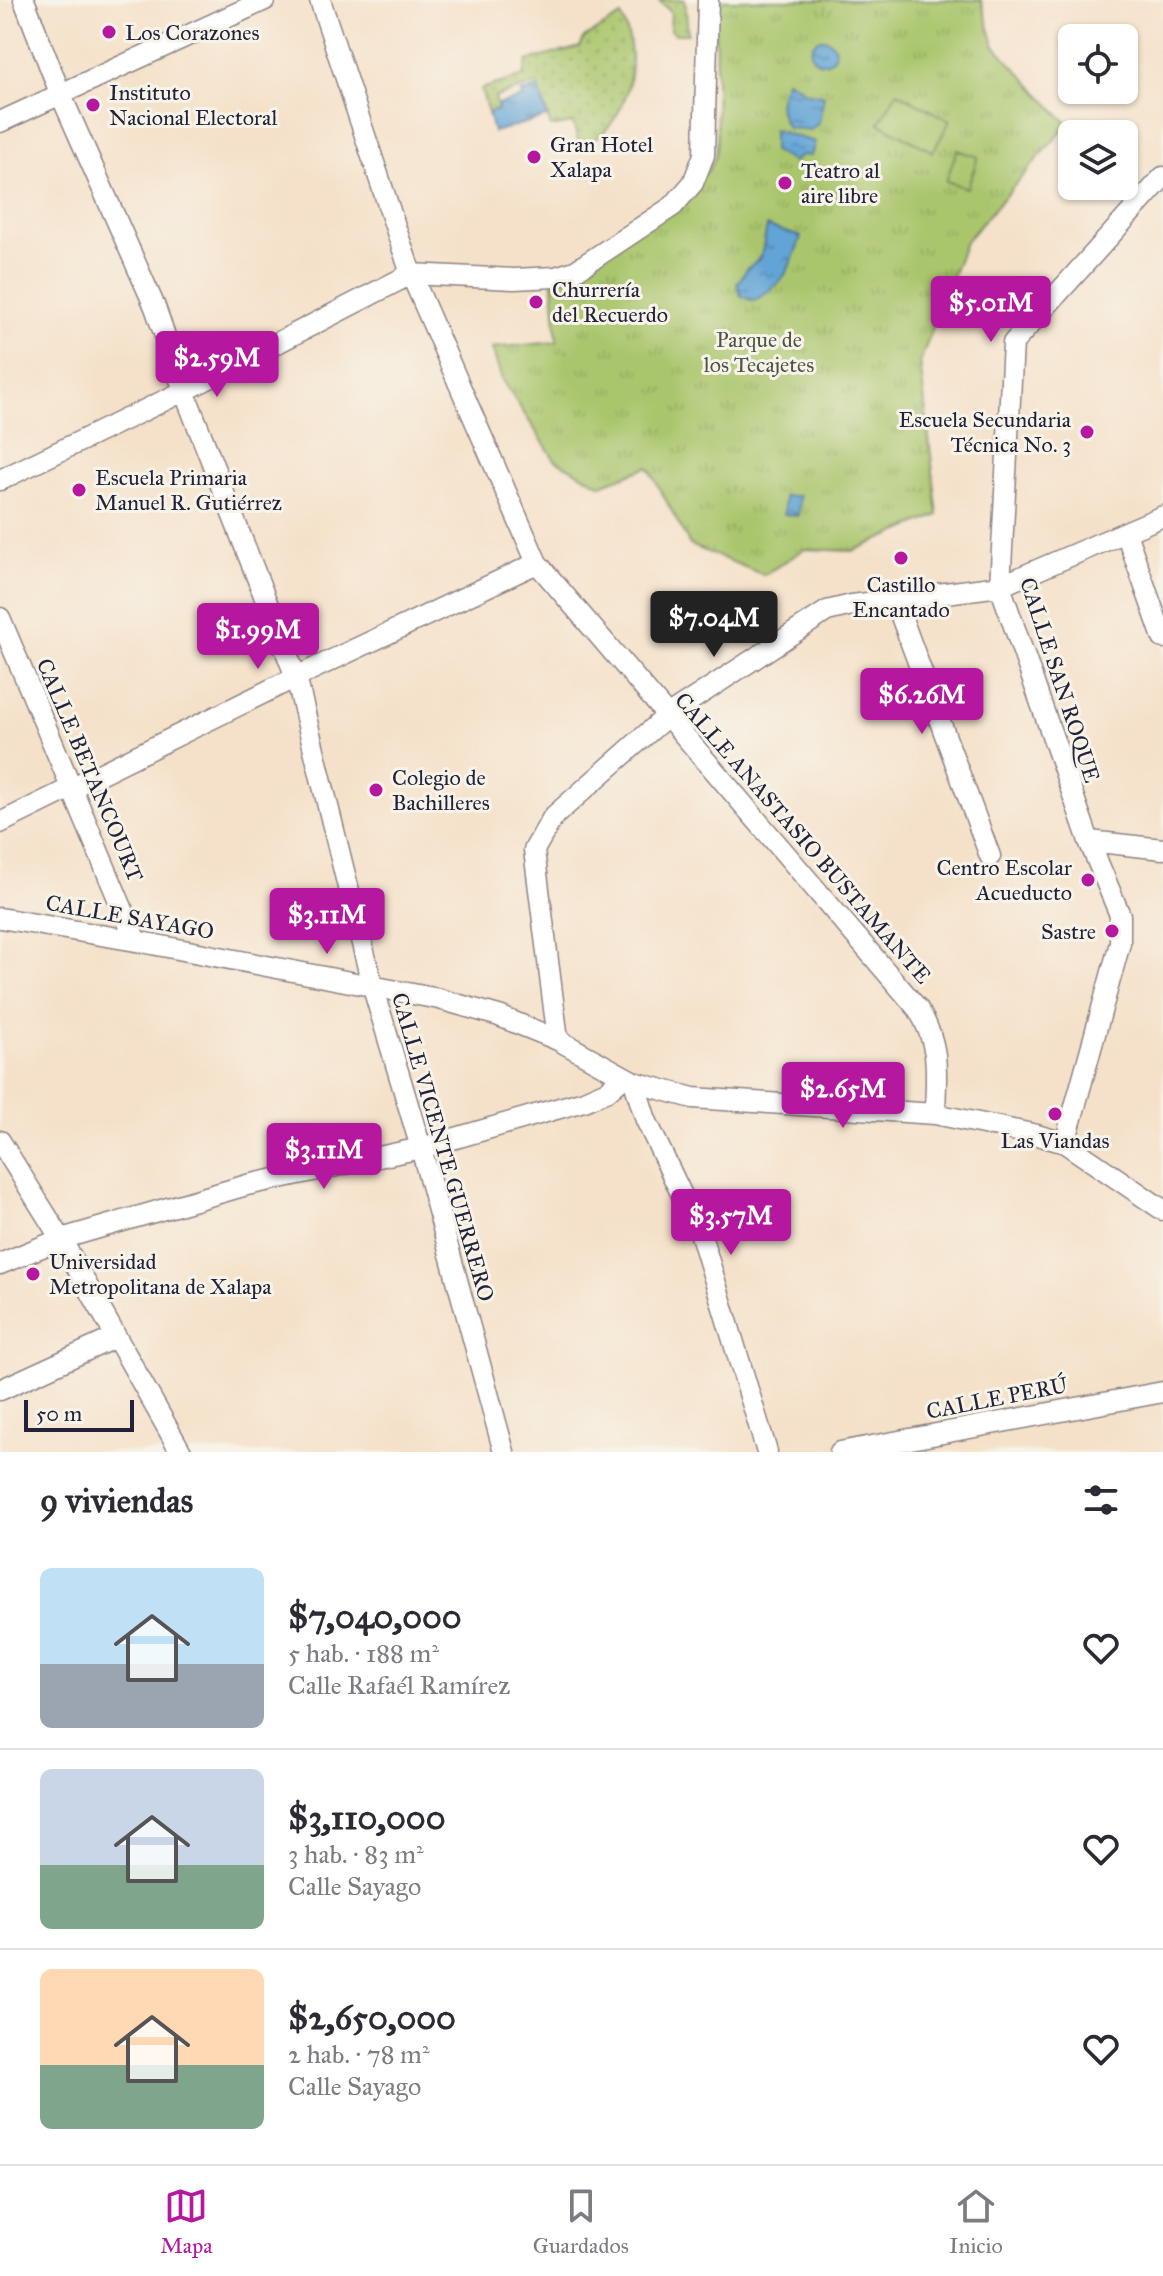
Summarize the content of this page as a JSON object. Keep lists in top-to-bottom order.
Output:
{
  "streets": {
    "street": [
      "CALLE SAN ROQUE",
      "CALLE BETANCOURT",
      "CALLE ANASTASIO BUSTAMANTE",
      "CALLE SAYAGO",
      "CALLE VICENTE GUERRERO",
      "CALLE PERÚ"
    ]
  },
  "crossings": [
    ["CALLE SAN ROQUE", "CALLE SAYAGO"],
    ["CALLE BETANCOURT", "CALLE SAYAGO"],
    ["CALLE ANASTASIO BUSTAMANTE", "CALLE SAYAGO"],
    ["CALLE SAYAGO", "CALLE VICENTE GUERRERO"]
  ],
  "parks": ["Parque de los Tecajetes"],
  "places": [
    "Los Corazones",
    "Instituto Nacional Electoral",
    "Gran Hotel Xalapa",
    "Teatro al aire libre",
    "Churrería del Recuerdo",
    "Escuela Secundaria Técnica No. 3",
    "Escuela Primaria Manuel R. Gutiérrez",
    "Castillo Encantado",
    "Colegio de Bachilleres",
    "Centro Escolar Acueducto",
    "Sastre",
    "Las Viandas",
    "Universidad Metropolitana de Xalapa"
  ],
  "scale_bar": "50 m",
  "page": {
    "price": [
      "$5.01M",
      "$2.59M",
      "$7.04M",
      "$1.99M",
      "$6.26M",
      "$3.11M",
      "$2.65M",
      "$3.11M",
      "$3.57M"
    ],
    "scale": "50 m",
    "heading": "9 viviendas",
    "list": [
      {
        "name": "$7,040,000",
        "note": "5 hab. · 188 m² · Calle Rafaél Ramírez"
      },
      {
        "name": "$3,110,000",
        "note": "3 hab. · 83 m² · Calle Sayago"
      },
      {
        "name": "$2,650,000",
        "note": "2 hab. · 78 m² · Calle Sayago"
      }
    ],
    "tabs": ["Mapa", "Guardados", "Inicio"]
  }
}
